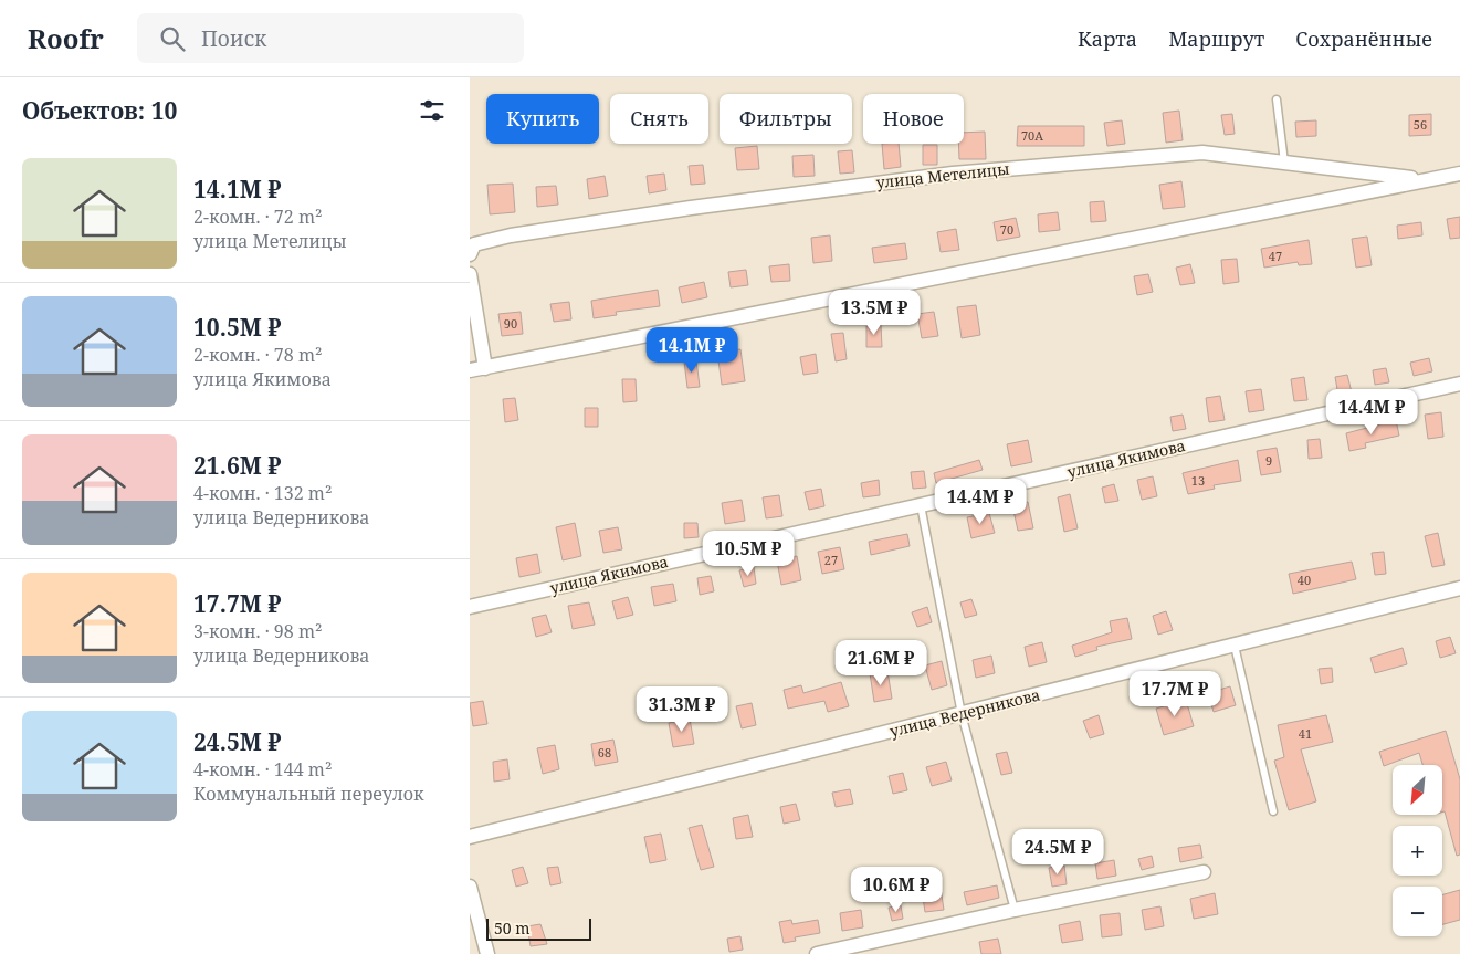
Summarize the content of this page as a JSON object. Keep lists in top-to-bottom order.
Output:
{
  "streets": {
    "street": ["улица Метелицы", "улица Якимова", "улица Ведерникова"]
  },
  "house_numbers": [
    "56",
    "70А",
    "70",
    "47",
    "90",
    "9",
    "13",
    "27",
    "40",
    "41",
    "68"
  ],
  "scale_bar": "50 m",
  "north": "bottom left",
  "page": {
    "header": "Roofr",
    "search": "Поиск",
    "nav": ["Карта", "Маршрут", "Сохранённые"],
    "heading": "Объектов: 10",
    "chip": [
      "Купить",
      "Снять",
      "Фильтры",
      "Новое"
    ],
    "list": [
      {
        "name": "14.1M ₽",
        "note": "2-комн. · 72 m² · улица Метелицы"
      },
      {
        "name": "10.5M ₽",
        "note": "2-комн. · 78 m² · улица Якимова"
      },
      {
        "name": "21.6M ₽",
        "note": "4-комн. · 132 m² · улица Ведерникова"
      },
      {
        "name": "17.7M ₽",
        "note": "3-комн. · 98 m² · улица Ведерникова"
      },
      {
        "name": "24.5M ₽",
        "note": "4-комн. · 144 m² · Коммунальный переулок"
      }
    ],
    "price": [
      "13.5M ₽",
      "14.1M ₽",
      "14.4M ₽",
      "14.4M ₽",
      "10.5M ₽",
      "21.6M ₽",
      "17.7M ₽",
      "31.3M ₽",
      "24.5M ₽",
      "10.6M ₽"
    ],
    "map_buttons": ["+", "−"],
    "scale": "50 m"
  }
}
